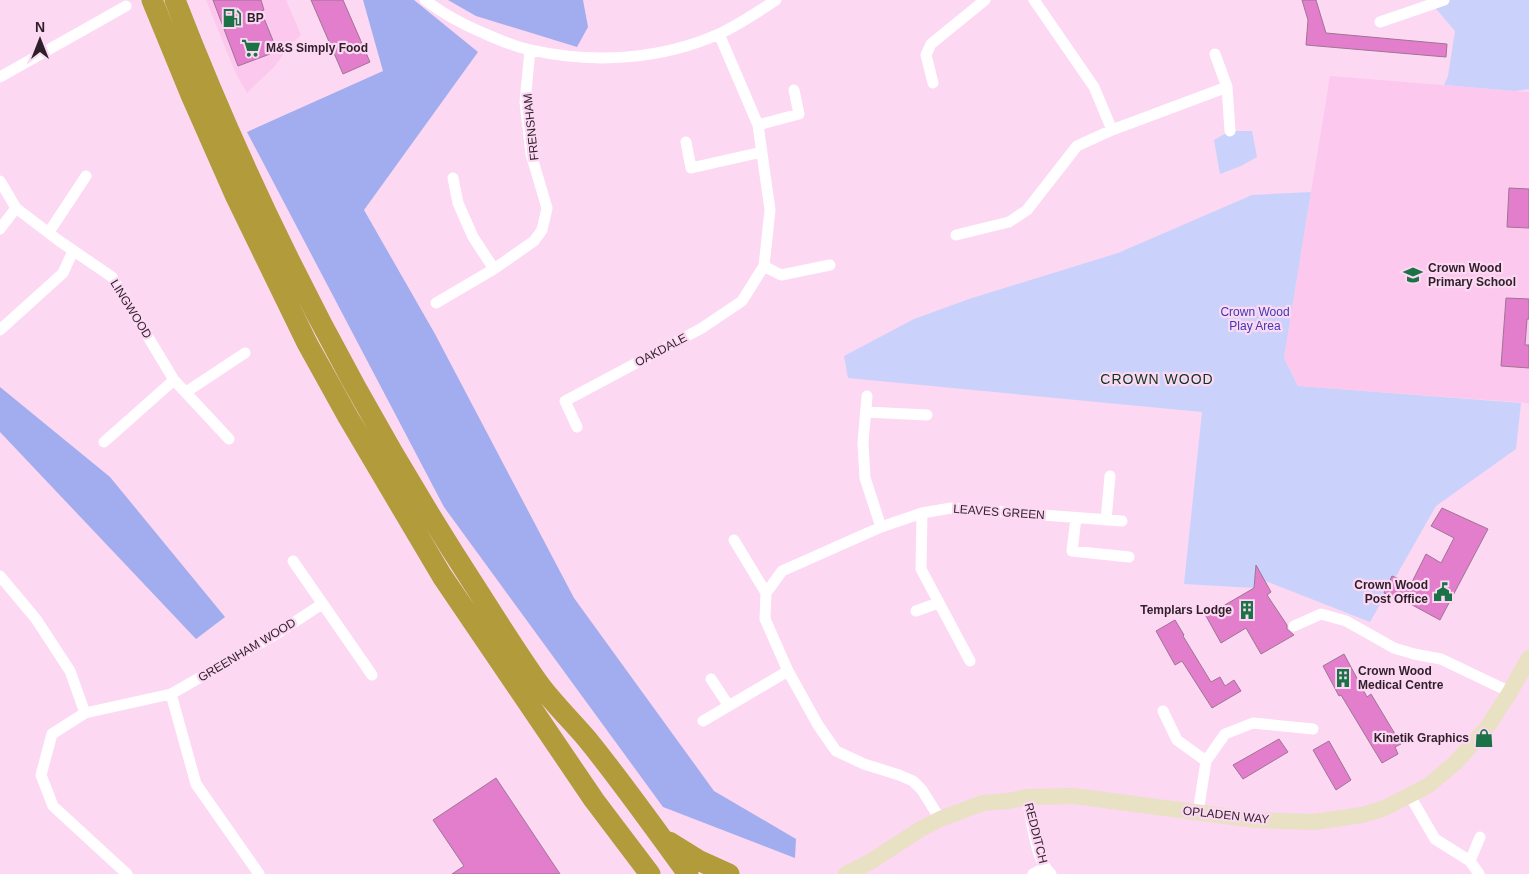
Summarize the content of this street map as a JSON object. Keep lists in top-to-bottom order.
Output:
{
  "streets": {
    "street": [
      "FRENSHAM",
      "LINGWOOD",
      "OAKDALE",
      "LEAVES GREEN",
      "GREENHAM WOOD",
      "OPLADEN WAY",
      "REDDITCH"
    ]
  },
  "crossings": [
    ["OPLADEN WAY", "REDDITCH"]
  ],
  "districts": ["CROWN WOOD"],
  "parks": ["Crown Wood Play Area"],
  "places": {
    "fuel station": ["BP"],
    "supermarket": ["M&S Simply Food"],
    "school or university": ["Crown Wood Primary School"],
    "public building": ["Crown Wood Post Office"],
    "building": ["Templars Lodge", "Crown Wood Medical Centre"],
    "shop": ["Kinetik Graphics"]
  },
  "north": "top"
}
